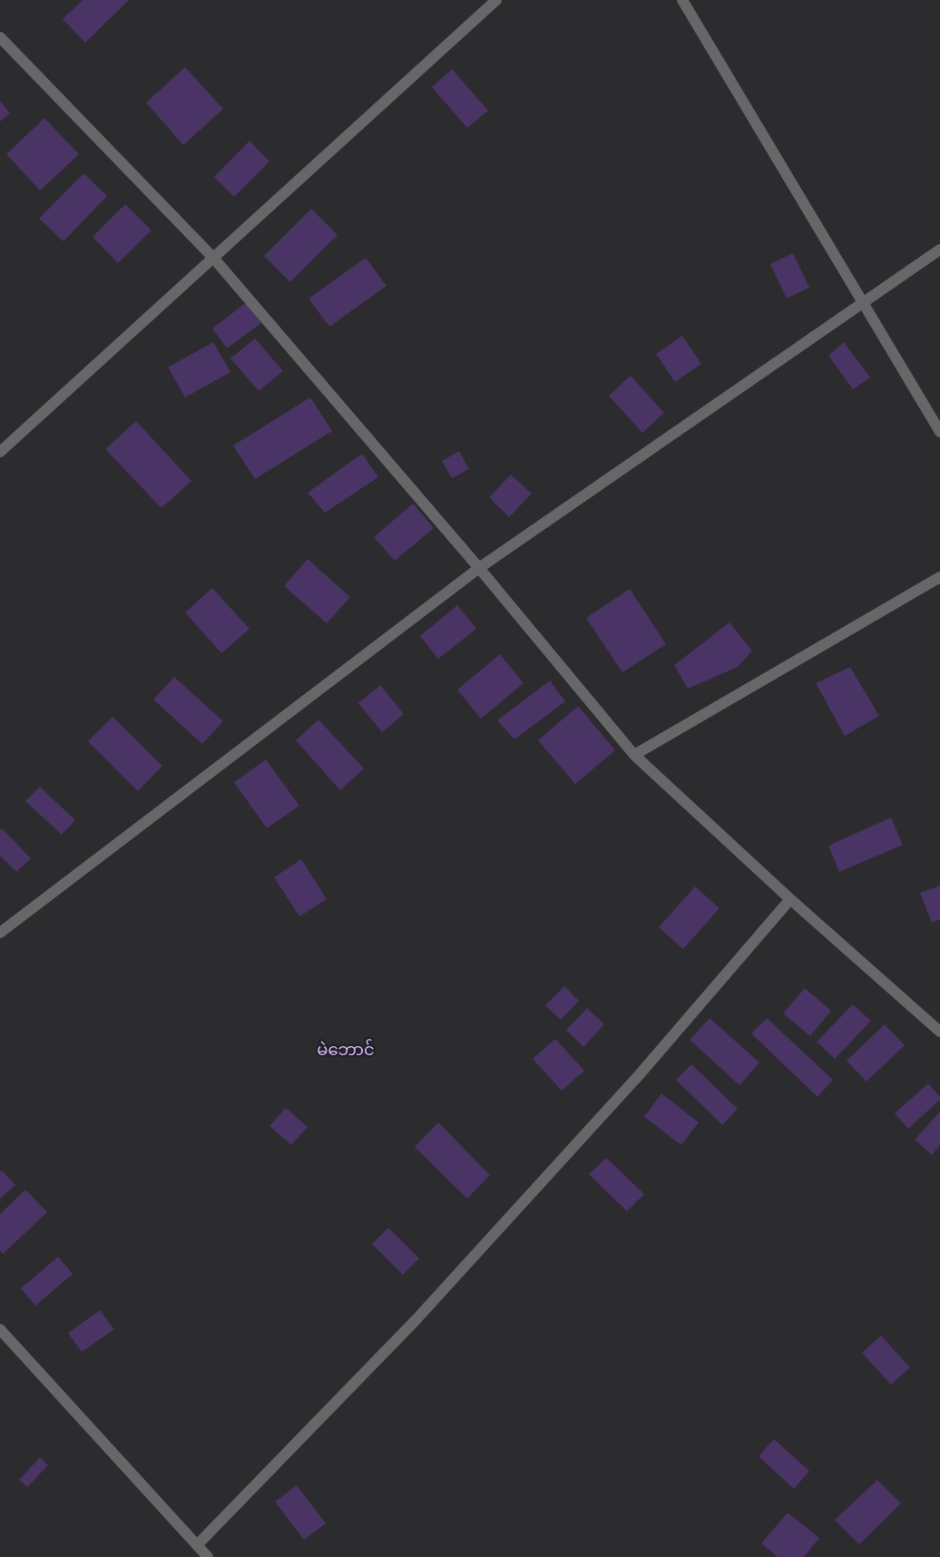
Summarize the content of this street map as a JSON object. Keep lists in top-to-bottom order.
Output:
{
  "districts": ["မဲဘောင်"]
}
